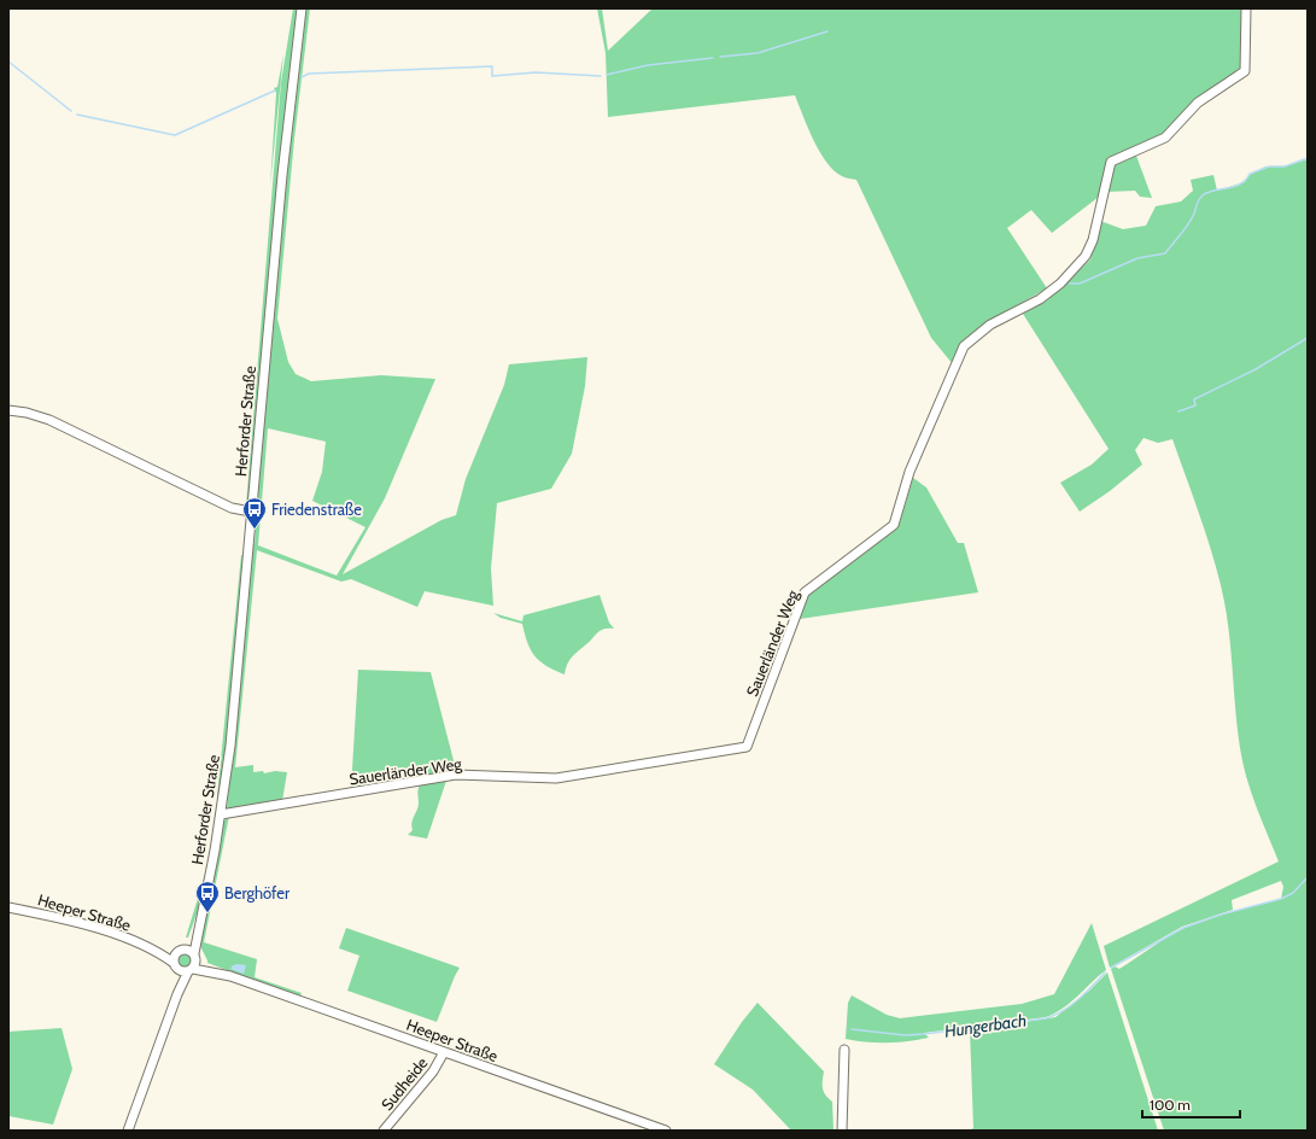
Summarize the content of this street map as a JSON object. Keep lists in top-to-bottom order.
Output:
{
  "streets": {
    "street": [
      "Herforder Straße",
      "Sauerländer Weg",
      "Heeper Straße",
      "Sudheide"
    ]
  },
  "crossings": [
    ["Herforder Straße", "Sauerländer Weg"],
    ["Herforder Straße", "Heeper Straße"],
    ["Heeper Straße", "Sudheide"]
  ],
  "water": ["Hungerbach"],
  "places": {
    "bus stop": ["Friedenstraße", "Berghöfer"]
  },
  "scale_bar": "100 m"
}
